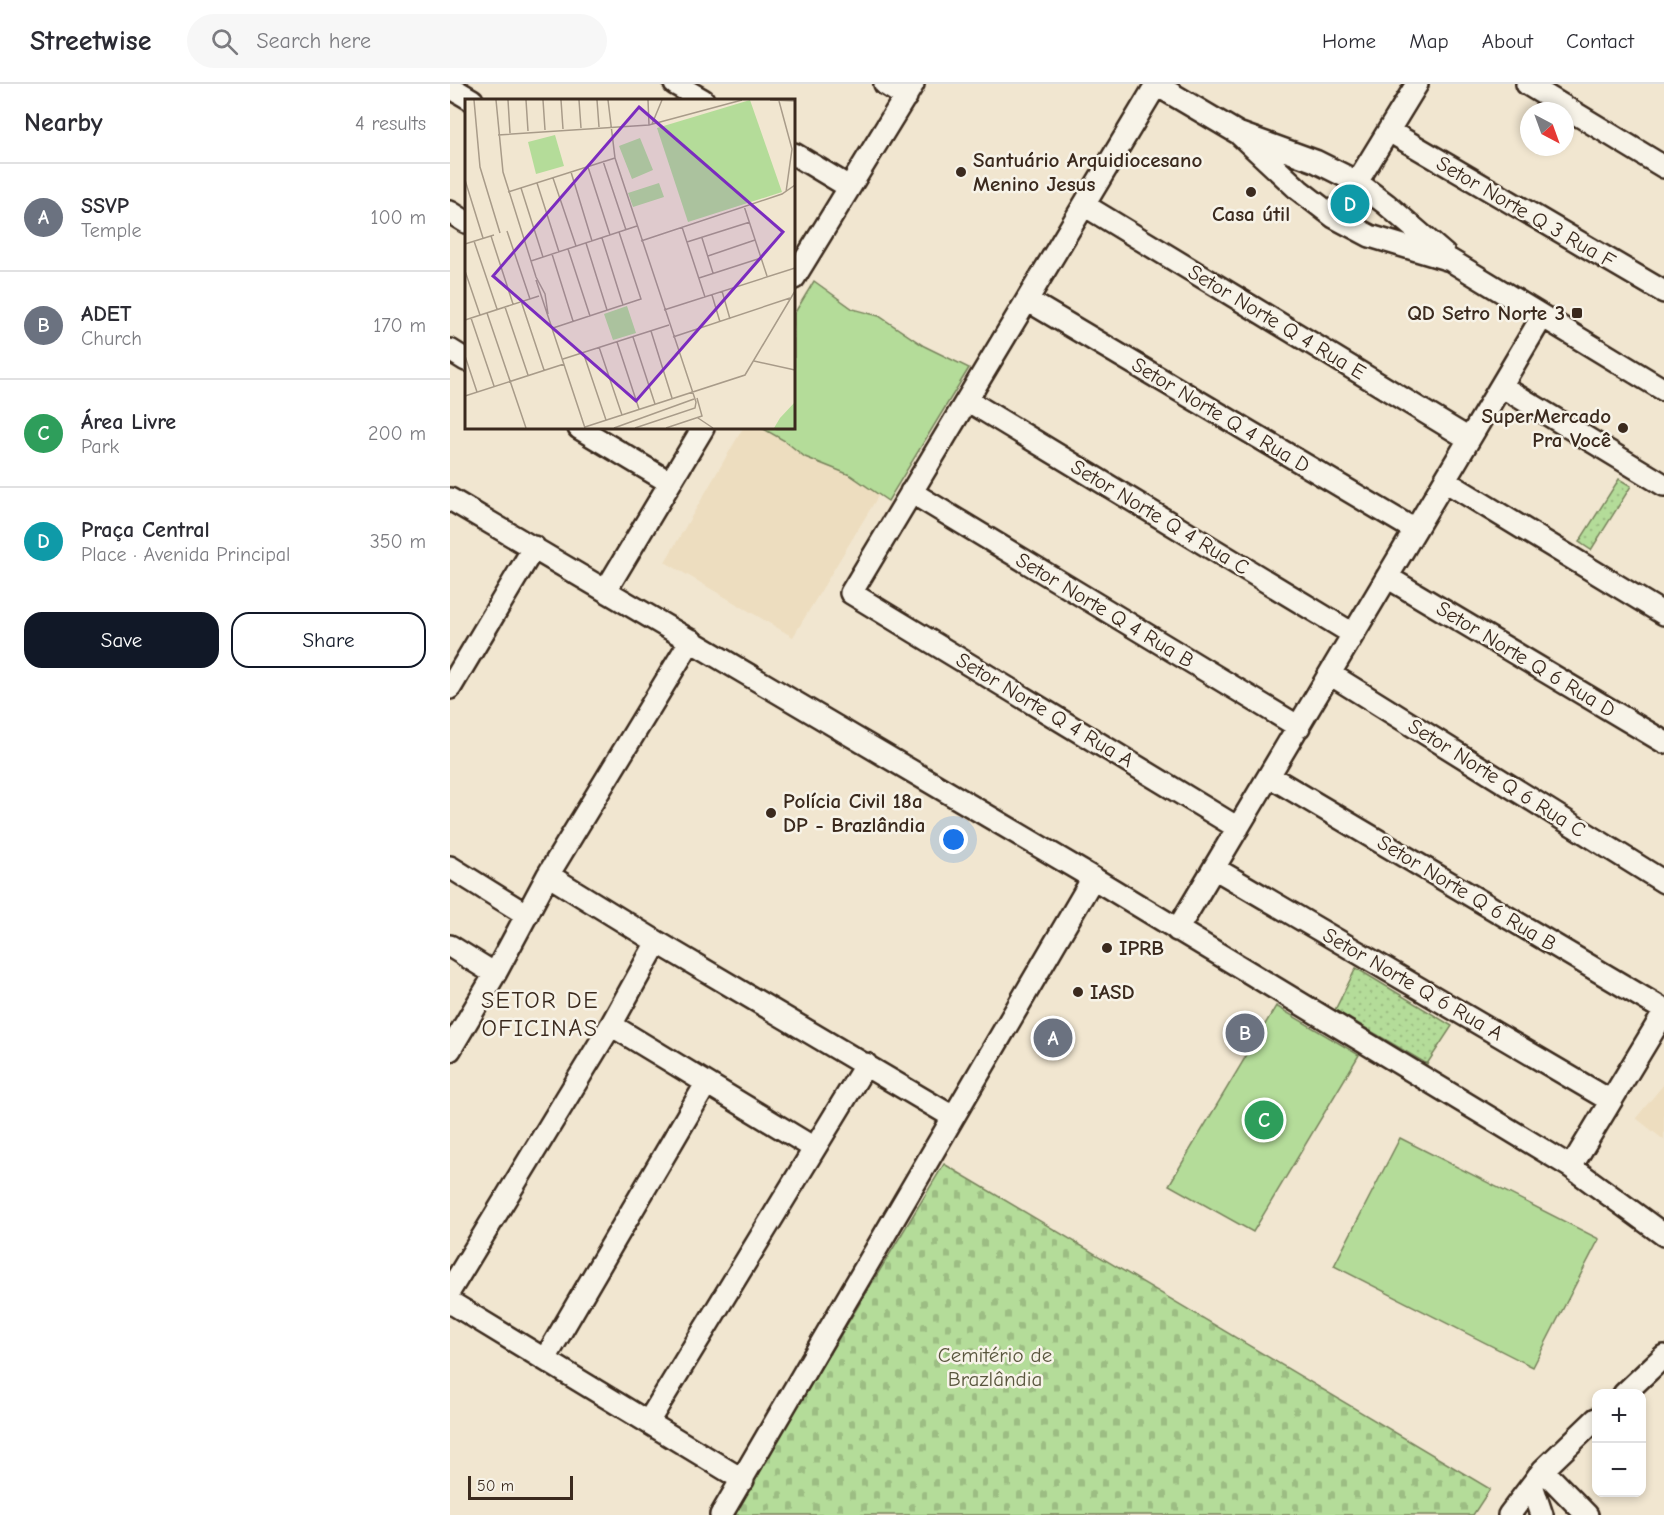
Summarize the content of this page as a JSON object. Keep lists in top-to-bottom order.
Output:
{
  "streets": {
    "street": [
      "Setor Norte Q 3 Rua F",
      "Setor Norte Q 4 Rua E",
      "Setor Norte Q 4 Rua D",
      "Setor Norte Q 4 Rua C",
      "Setor Norte Q 4 Rua B",
      "Setor Norte Q 6 Rua D",
      "Setor Norte Q 4 Rua A",
      "Setor Norte Q 6 Rua C",
      "Setor Norte Q 6 Rua B",
      "Setor Norte Q 6 Rua A"
    ]
  },
  "crossings": [
    ["Setor Norte Q 4 Rua B", "Setor Norte Q 4 Rua A"]
  ],
  "districts": ["SETOR DE OFICINAS"],
  "parks": ["Cemitério de Brazlândia"],
  "places": {
    "other": [
      "Santuário Arquidiocesano Menino Jesus",
      "Casa útil",
      "SuperMercado Pra Você",
      "Polícia Civil 18a DP - Brazlândia",
      "IPRB",
      "IASD"
    ],
    "transit": ["QD Setro Norte 3"]
  },
  "scale_bar": "50 m",
  "north": "bottom right",
  "page": {
    "header": "Streetwise",
    "search": "Search here",
    "nav": [
      "Home",
      "Map",
      "About",
      "Contact"
    ],
    "heading": ["Nearby", "4 results"],
    "list": [
      {
        "mark": "A",
        "name": "SSVP",
        "note": "Temple",
        "value": "100 m"
      },
      {
        "mark": "B",
        "name": "ADET",
        "note": "Church",
        "value": "170 m"
      },
      {
        "mark": "C",
        "name": "Área Livre",
        "note": "Park",
        "value": "200 m"
      },
      {
        "mark": "D",
        "name": "Praça Central",
        "note": "Place · Avenida Principal",
        "value": "350 m"
      }
    ],
    "pins": [
      "D",
      "B",
      "A",
      "C"
    ],
    "buttons": ["Save", "Share"],
    "map_buttons": ["+", "−"],
    "scale": "50 m"
  }
}
